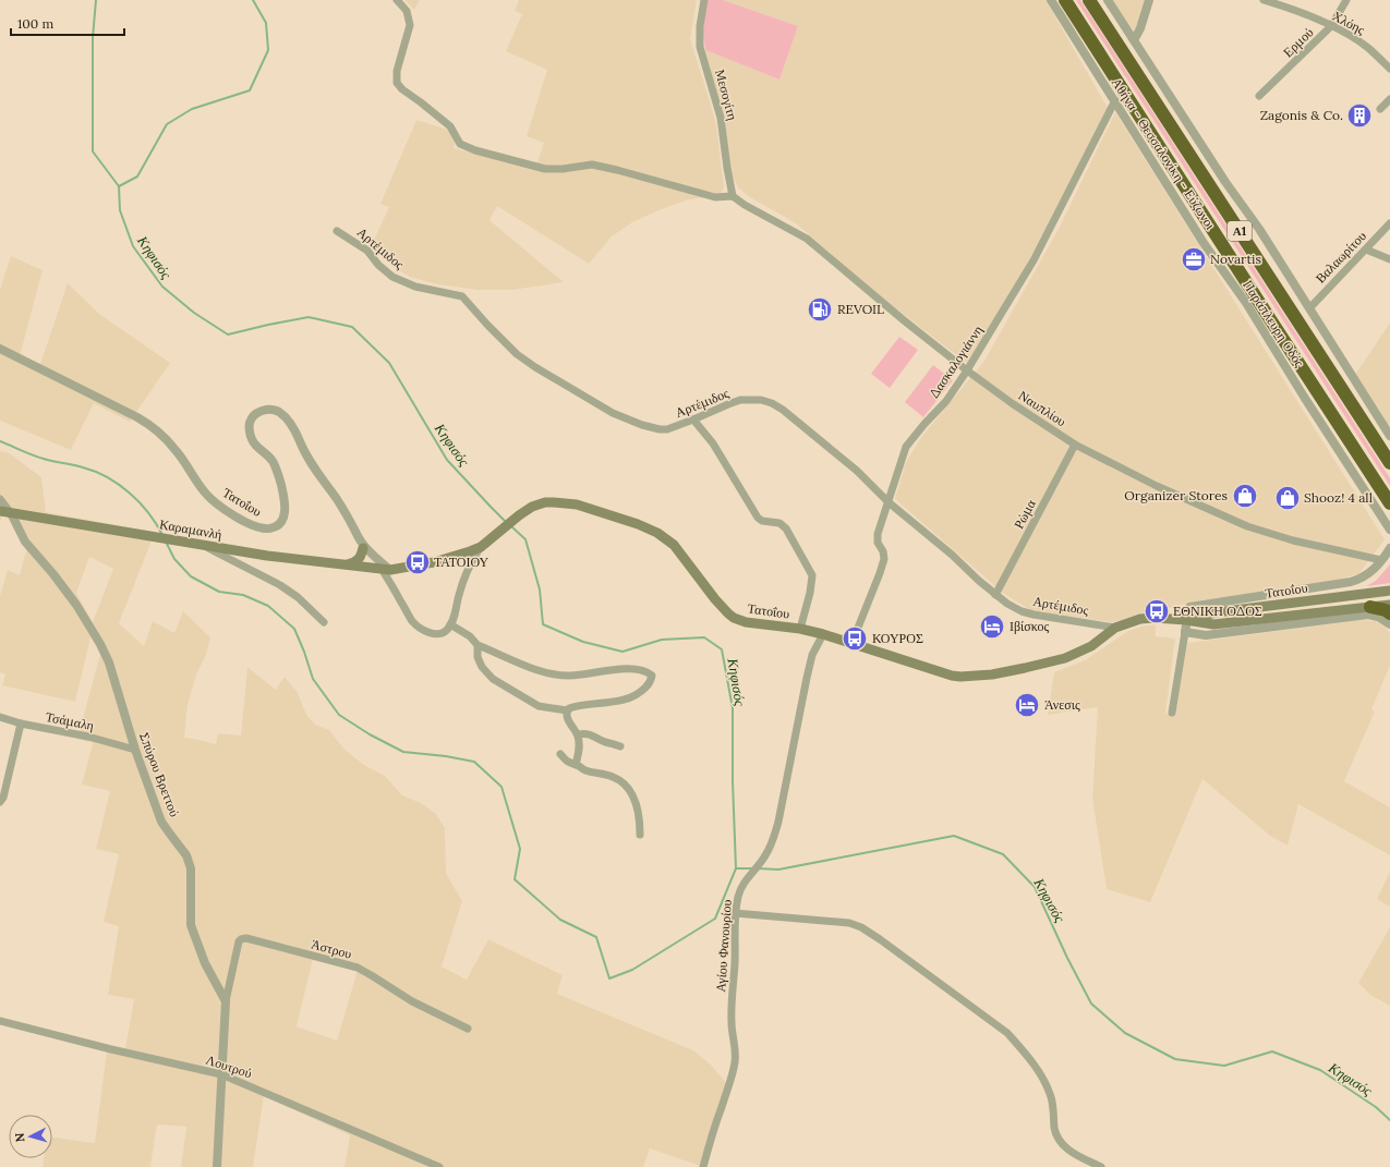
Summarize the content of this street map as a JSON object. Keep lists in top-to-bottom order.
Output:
{
  "streets": {
    "highway": ["Αθήνα - Θεσσαλονίκη - Εύζωνοι", "Α1"],
    "main road": ["Τατοΐου", "Καραμανλή"],
    "street": [
      "Χλόης",
      "Ερμού",
      "Μεσογίτη",
      "Αρτέμιδος",
      "Βαλαωρίτου",
      "Παράπλευρη Οδός",
      "Δασκαλογιάννη",
      "Ναυπλίου",
      "Ρώμα",
      "Τσάμαλη",
      "Σπύρου Βρεττού",
      "Αγίου Φανουρίου",
      "Άστρου",
      "Λουτρού"
    ]
  },
  "crossings": [
    ["Χλόης", "Ερμού"],
    ["Μεσογίτη", "Ναυπλίου"],
    ["Αρτέμιδος", "Δασκαλογιάννη"],
    ["Αρτέμιδος", "Τατοΐου"],
    ["Αρτέμιδος", "Ρώμα"],
    ["Παράπλευρη Οδός", "Δασκαλογιάννη"],
    ["Δασκαλογιάννη", "Ναυπλίου"],
    ["Δασκαλογιάννη", "Τατοΐου"],
    ["Ναυπλίου", "Ρώμα"],
    ["Τατοΐου", "Καραμανλή"],
    ["Τατοΐου", "Αγίου Φανουρίου"],
    ["Καραμανλή", "Σπύρου Βρεττού"],
    ["Τσάμαλη", "Σπύρου Βρεττού"],
    ["Σπύρου Βρεττού", "Άστρου"]
  ],
  "water": ["Κηφισός"],
  "places": {
    "building": ["Zagonis & Co."],
    "office": ["Novartis"],
    "fuel station": ["REVOIL"],
    "shop": ["Organizer Stores", "Shooz! 4 all"],
    "bus stop": ["ΤΑΤΟΙΟΥ", "ΕΘΝΙΚΗ ΟΔΟΣ", "ΚΟΥΡΟΣ"],
    "hotel": ["Ιβίσκος", "Άνεσις"]
  },
  "scale_bar": "100 m",
  "north": "left"
}
